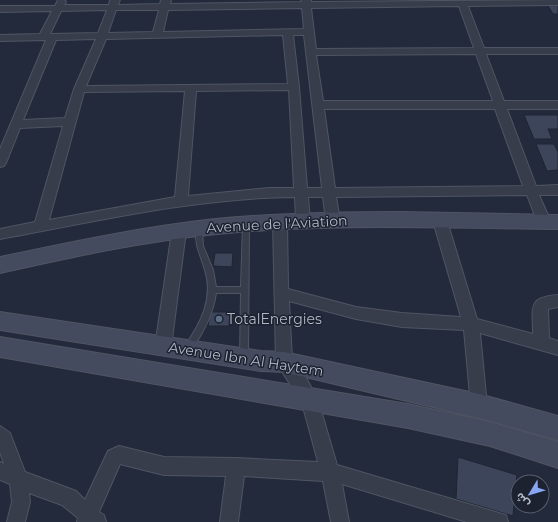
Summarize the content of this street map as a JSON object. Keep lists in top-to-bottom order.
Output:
{
  "streets": {
    "street": ["Avenue de l'Aviation", "Avenue Ibn Al Haytem"]
  },
  "places": ["TotalEnergies"],
  "north": "bottom left"
}
